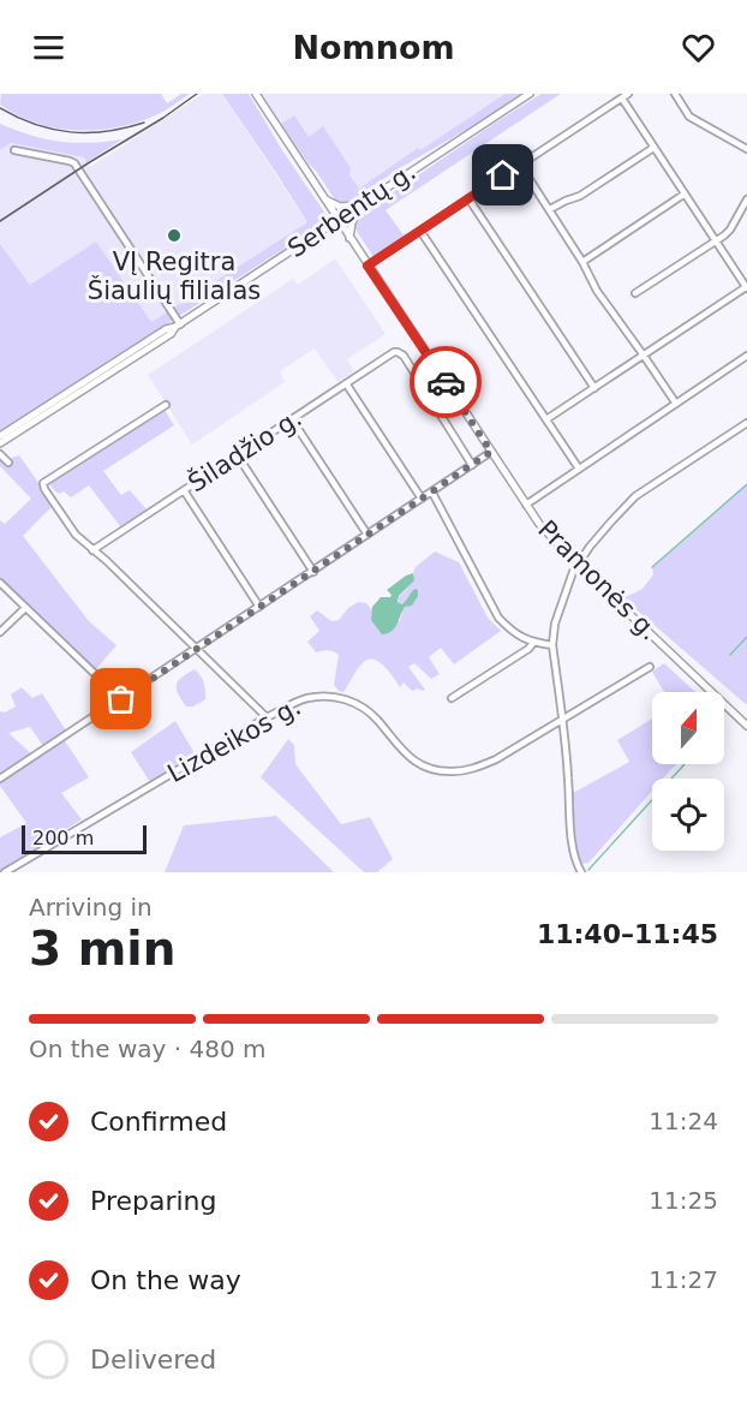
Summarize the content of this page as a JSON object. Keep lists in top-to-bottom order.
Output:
{
  "streets": {
    "main road": ["Serbentų g.", "Pramonės g."],
    "street": ["Šiladžio g.", "Lizdeikos g."]
  },
  "crossings": [
    ["Serbentų g.", "Pramonės g."]
  ],
  "places": ["VĮ Regitra Šiaulių filialas"],
  "scale_bar": "200 m",
  "north": "top",
  "page": {
    "header": "Nomnom",
    "scale": "200 m",
    "heading": ["3 min", "Arriving in", "11:40–11:45"],
    "bar": "On the way · 480 m",
    "list": [
      ["Confirmed", "11:24"],
      ["Preparing", "11:25"],
      ["On the way", "11:27"],
      "Delivered"
    ]
  }
}
